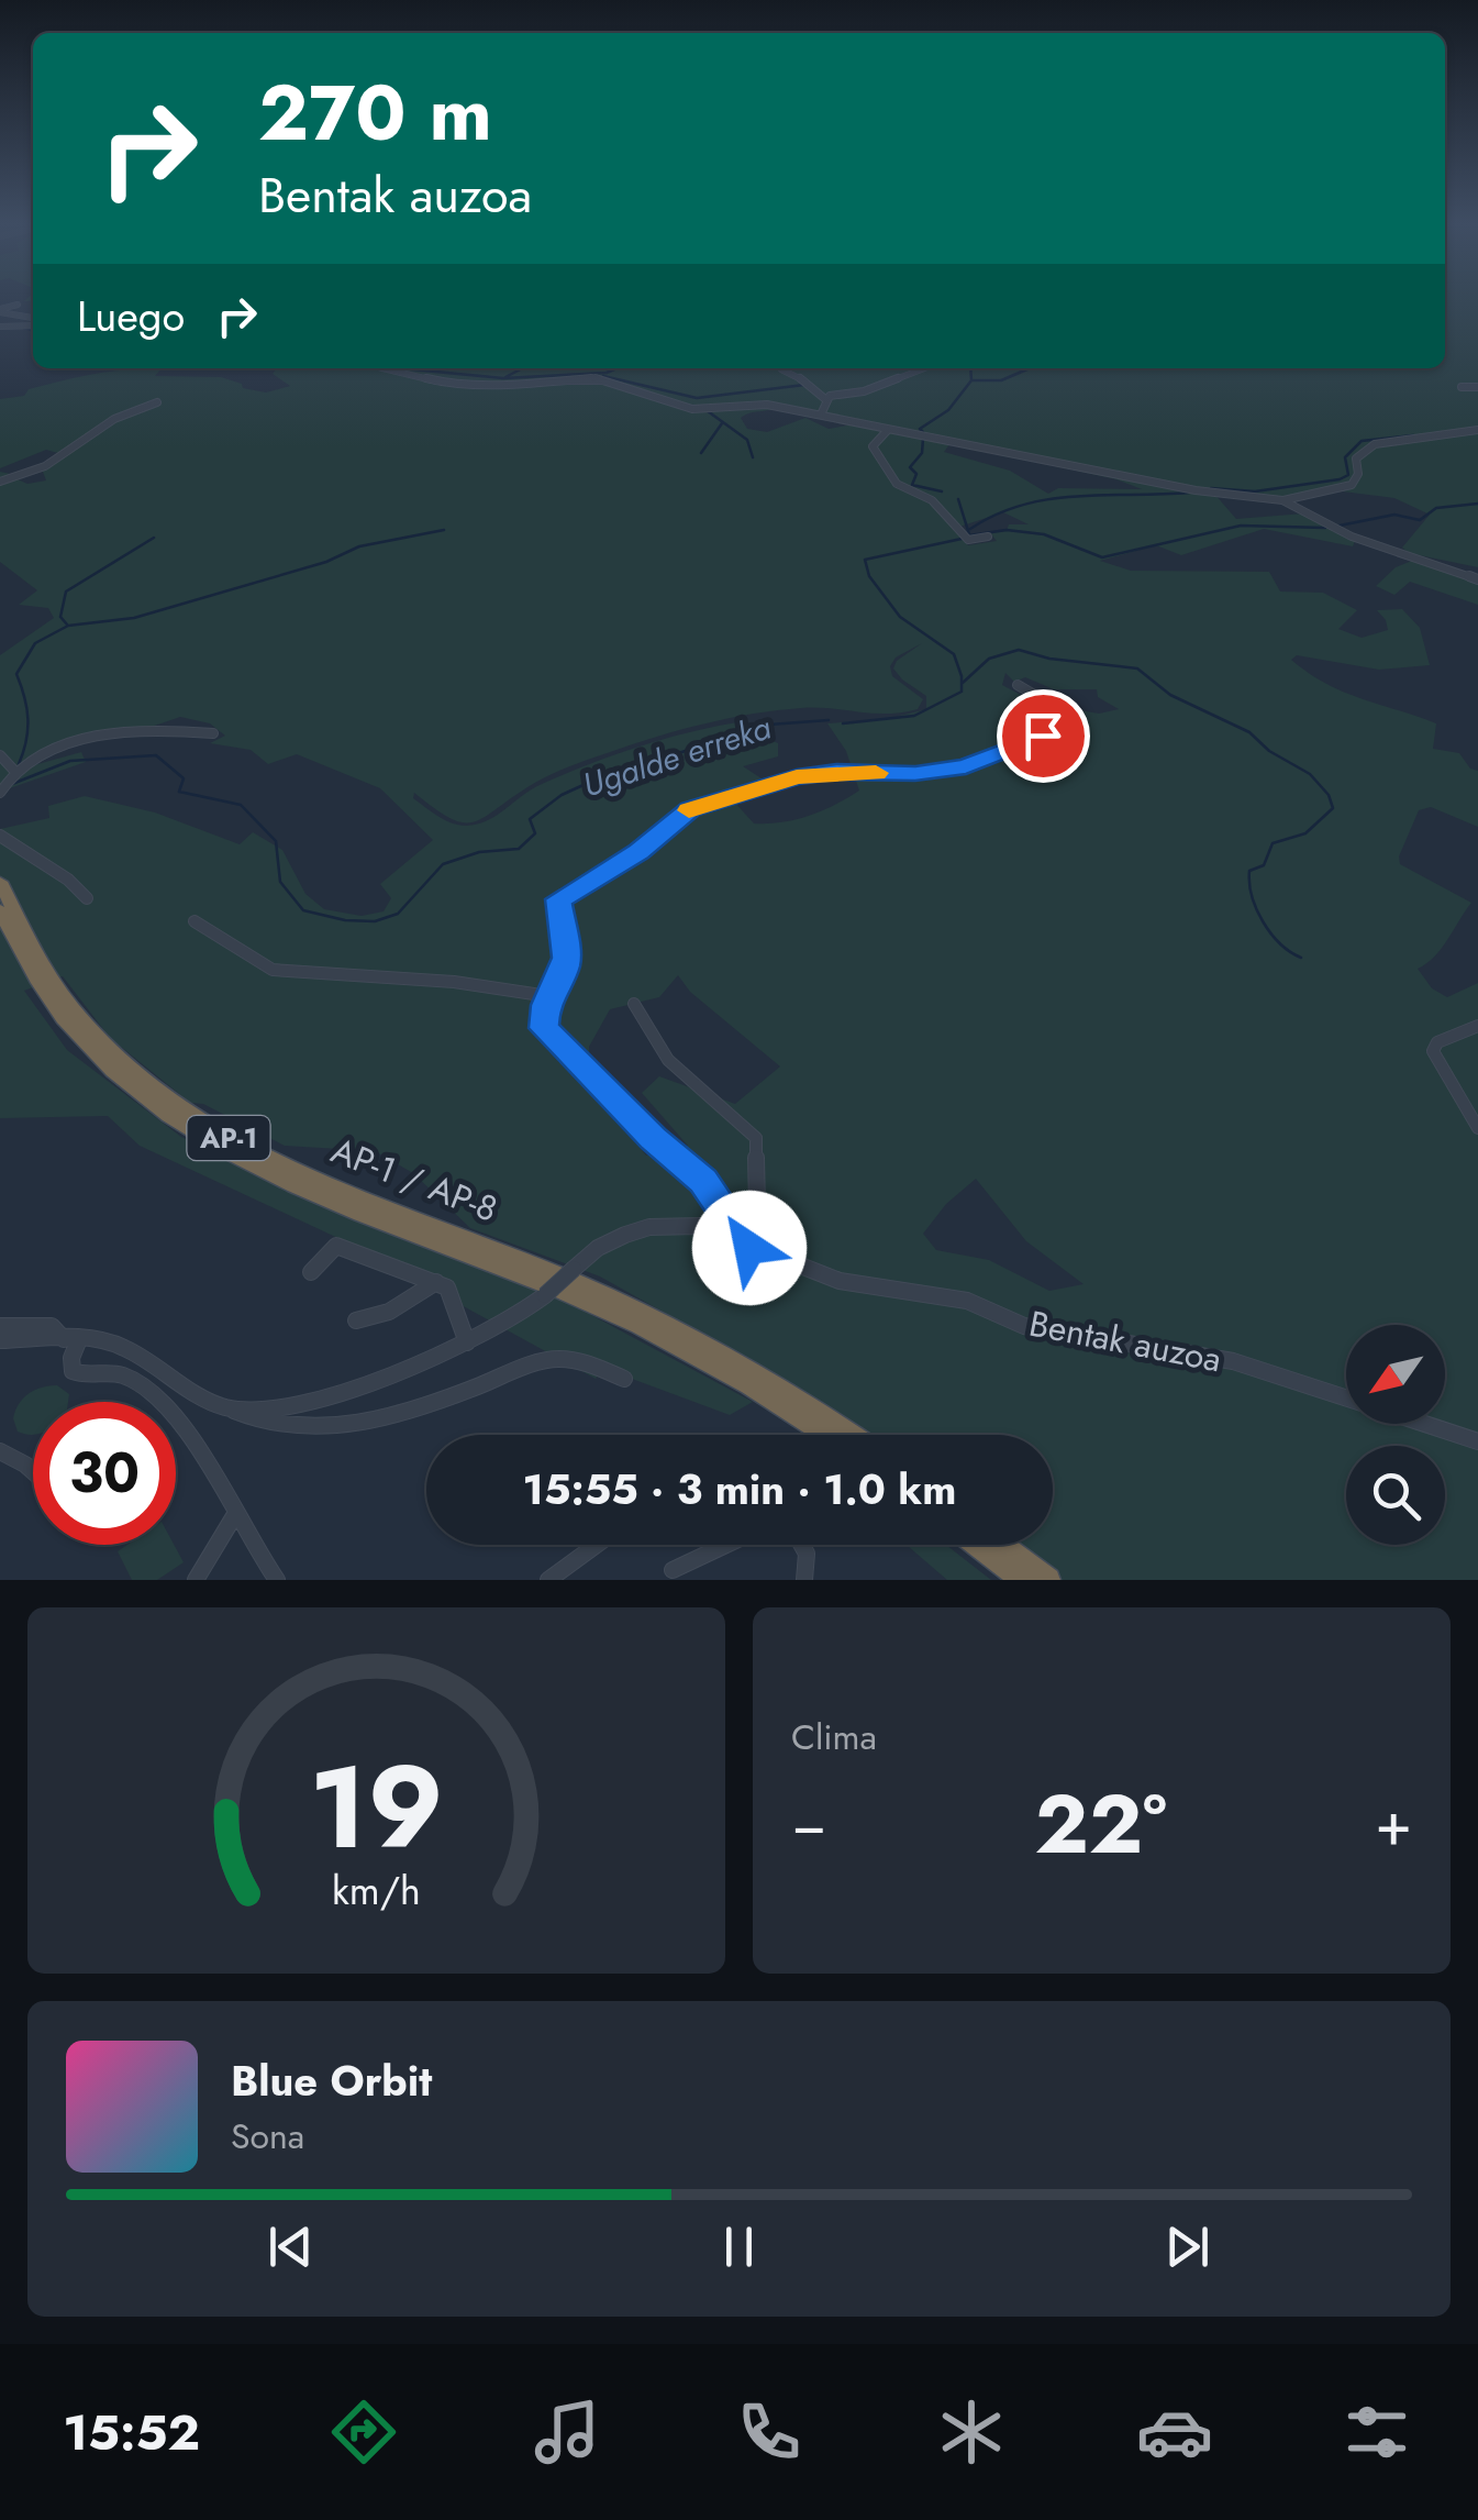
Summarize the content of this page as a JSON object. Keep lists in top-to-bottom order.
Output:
{
  "streets": {
    "highway": ["AP-1", "AP-1 / AP-8"],
    "street": ["Bentak auzoa"]
  },
  "water": ["Ugalde erreka"],
  "north": "bottom left",
  "page": {
    "turn": ["270 m", "Bentak auzoa"],
    "then": "Luego",
    "limit": "30",
    "trip": "15:55 · 3 min · 1.0 km",
    "tile": "Clima",
    "heat": ["−", "22°", "+"],
    "song": ["Blue Orbit", "Sona"],
    "tabs": "15:52",
    "gauge": ["19", "km/h"]
  }
}
